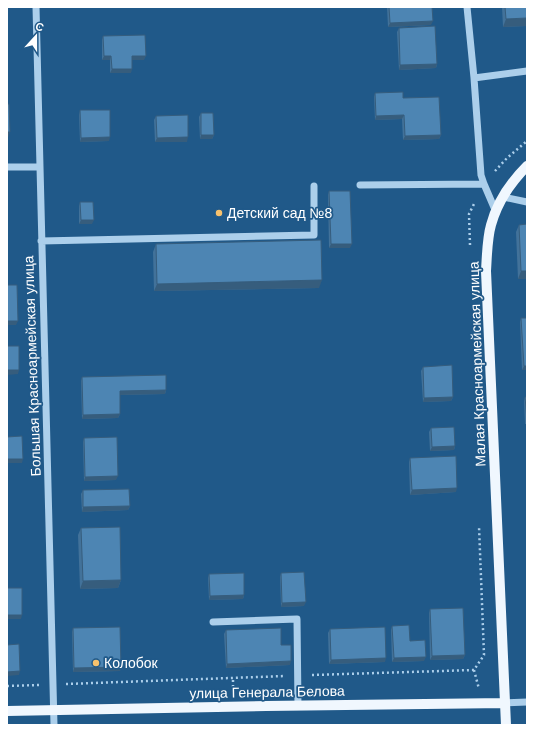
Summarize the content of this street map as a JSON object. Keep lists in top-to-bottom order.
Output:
{
  "streets": {
    "main road": ["Малая Красноармейская улица", "улица Генерала Белова"],
    "street": ["Большая Красноармейская улица"]
  },
  "crossings": [
    ["Малая Красноармейская улица", "улица Генерала Белова"],
    ["Большая Красноармейская улица", "улица Генерала Белова"]
  ],
  "places": ["Детский сад №8", "Колобок"],
  "north": "top"
}
